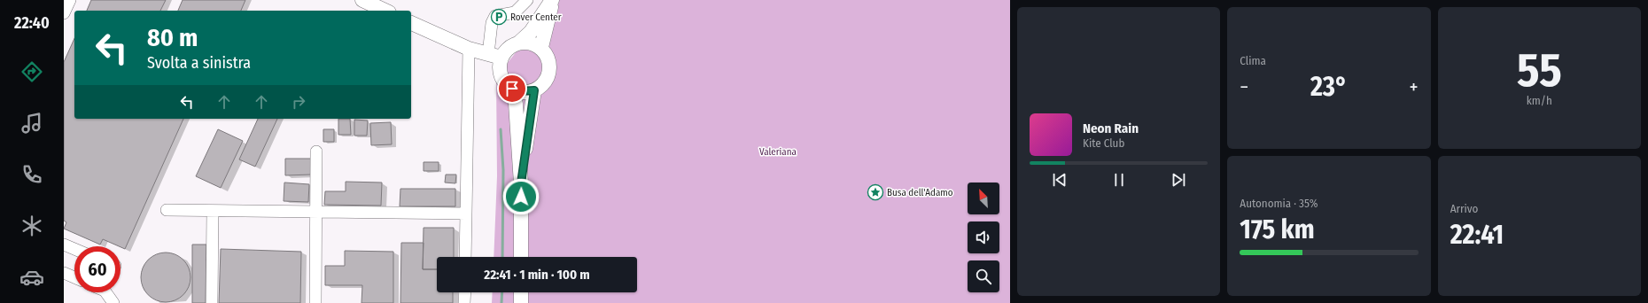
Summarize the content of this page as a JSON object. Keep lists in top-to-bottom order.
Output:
{
  "parks": ["Valeriana"],
  "places": {
    "parking": ["Rover Center"],
    "place": ["Busa dell'Adamo"]
  },
  "north": "top left",
  "page": {
    "tabs": "22:40",
    "tile": [
      "Clima",
      ["55", "km/h"],
      ["Autonomia · 35%", "175 km"],
      ["Arrivo", "22:41"]
    ],
    "turn": ["80 m", "Svolta a sinistra"],
    "heat": ["−", "23°", "+"],
    "song": ["Neon Rain", "Kite Club"],
    "limit": "60",
    "trip": "22:41 · 1 min · 100 m"
  }
}
